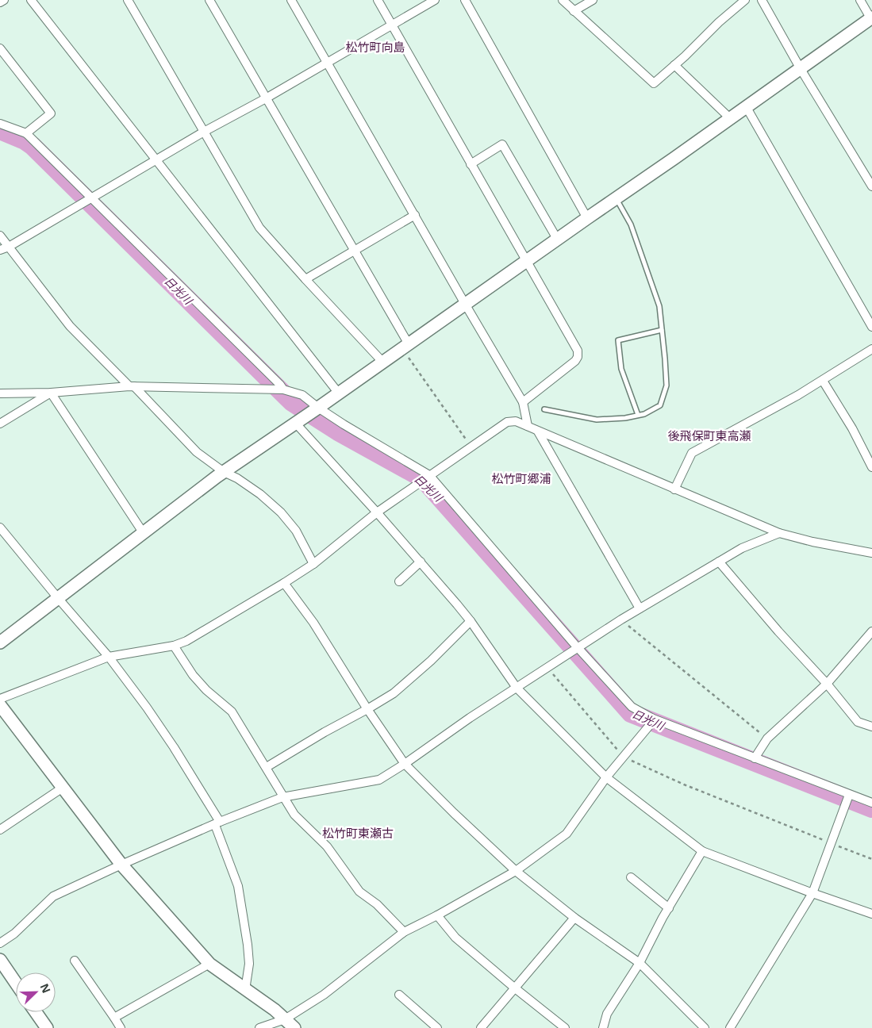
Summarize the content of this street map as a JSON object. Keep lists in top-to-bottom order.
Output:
{
  "districts": [
    "松竹町向島",
    "後飛保町東高瀬",
    "松竹町郷浦",
    "松竹町東瀬古"
  ],
  "water": ["日光川"],
  "north": "top right"
}
